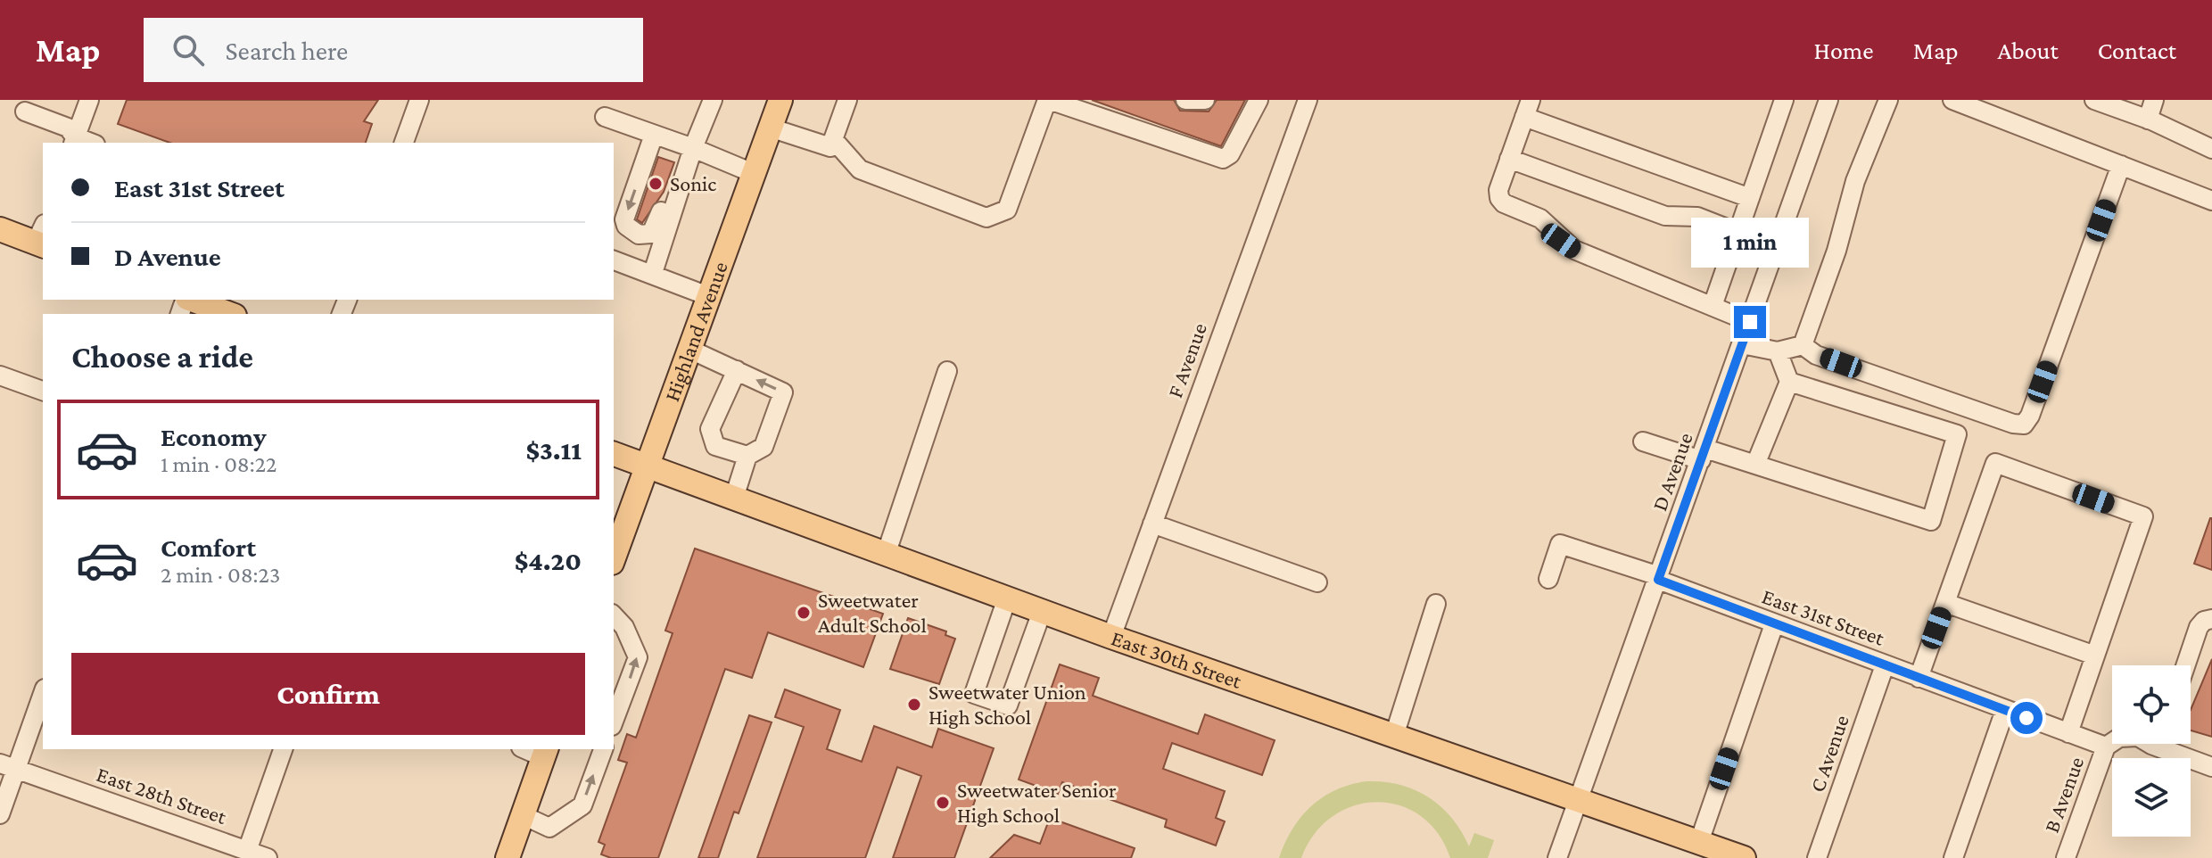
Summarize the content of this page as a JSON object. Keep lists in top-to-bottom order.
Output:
{
  "streets": {
    "main road": ["Highland Avenue", "East 30th Street"],
    "street": [
      "F Avenue",
      "D Avenue",
      "East 31st Street",
      "C Avenue",
      "B Avenue",
      "East 28th Street"
    ]
  },
  "crossings": [
    ["Highland Avenue", "East 30th Street"],
    ["F Avenue", "East 30th Street"],
    ["D Avenue", "East 31st Street"],
    ["D Avenue", "East 30th Street"],
    ["East 31st Street", "C Avenue"],
    ["East 31st Street", "B Avenue"]
  ],
  "places": [
    "Sonic",
    "Sweetwater Adult School",
    "Sweetwater Union High School",
    "Sweetwater Senior High School"
  ],
  "page": {
    "header": "Map",
    "search": "Search here",
    "nav": [
      "Home",
      "Map",
      "About",
      "Contact"
    ],
    "banner": ["East 31st Street", "D Avenue"],
    "bubble": "1 min",
    "heading": "Choose a ride",
    "list": [
      {
        "name": "Economy",
        "note": "1 min · 08:22",
        "value": "$3.11"
      },
      {
        "name": "Comfort",
        "note": "2 min · 08:23",
        "value": "$4.20"
      }
    ],
    "buttons": "Confirm"
  }
}
